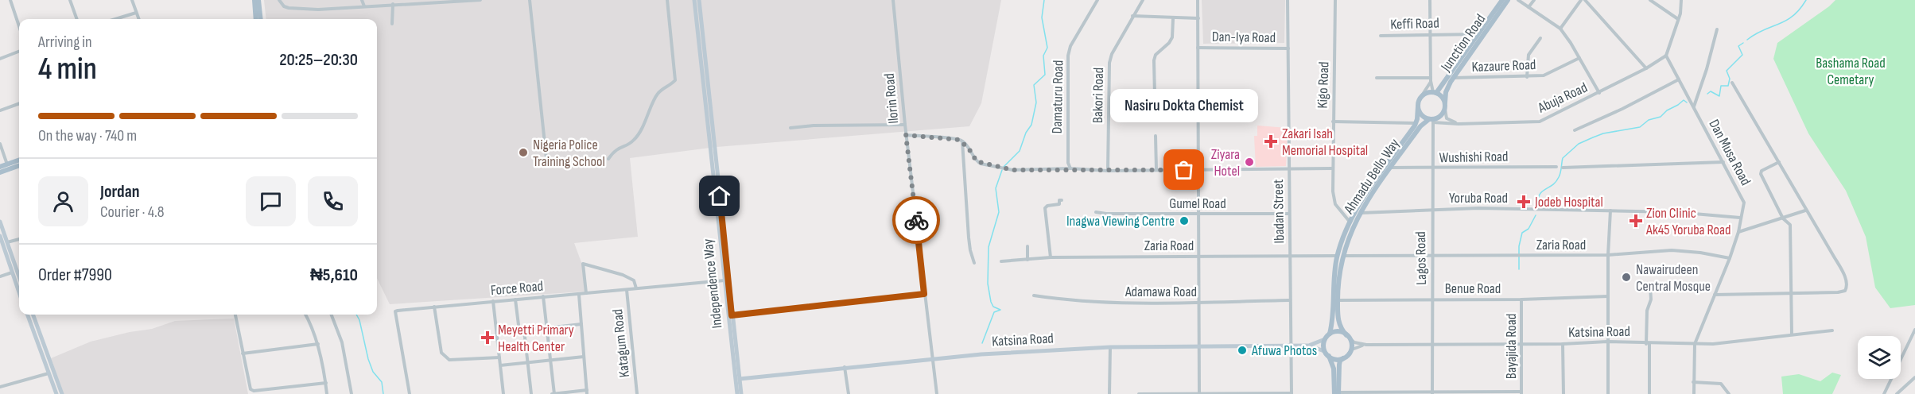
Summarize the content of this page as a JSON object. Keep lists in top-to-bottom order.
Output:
{
  "streets": {
    "main road": [
      "Junction Road",
      "Ahmadu Bello Way",
      "Independence Way",
      "Katsina Road"
    ],
    "street": [
      "Keffi Road",
      "Dan-Iya Road",
      "Kazaure Road",
      "Kigo Road",
      "Bakori Road",
      "Damaturu Road",
      "Abuja Road",
      "Ilorin Road",
      "Dan Musa Road",
      "Wushishi Road",
      "Yoruba Road",
      "Gumel Road",
      "Ibadan Street",
      "Zaria Road",
      "Lagos Road",
      "Force Road",
      "Benue Road",
      "Adamawa Road",
      "Katagum Road",
      "Bayajida Road"
    ]
  },
  "crossings": [
    ["Keffi Road", "Junction Road"],
    ["Dan-Iya Road", "Ibadan Street"],
    ["Junction Road", "Kazaure Road"],
    ["Junction Road", "Abuja Road"],
    ["Junction Road", "Ahmadu Bello Way"],
    ["Junction Road", "Lagos Road"],
    ["Kigo Road", "Ahmadu Bello Way"],
    ["Abuja Road", "Dan Musa Road"],
    ["Abuja Road", "Ahmadu Bello Way"],
    ["Abuja Road", "Lagos Road"],
    ["Ilorin Road", "Katsina Road"],
    ["Dan Musa Road", "Yoruba Road"],
    ["Dan Musa Road", "Zaria Road"],
    ["Dan Musa Road", "Katsina Road"],
    ["Wushishi Road", "Ahmadu Bello Way"],
    ["Wushishi Road", "Lagos Road"],
    ["Ahmadu Bello Way", "Yoruba Road"],
    ["Ahmadu Bello Way", "Zaria Road"],
    ["Ahmadu Bello Way", "Lagos Road"],
    ["Ahmadu Bello Way", "Benue Road"],
    ["Ahmadu Bello Way", "Katsina Road"],
    ["Yoruba Road", "Lagos Road"],
    ["Gumel Road", "Ibadan Street"],
    ["Ibadan Street", "Zaria Road"],
    ["Ibadan Street", "Adamawa Road"],
    ["Ibadan Street", "Katsina Road"],
    ["Zaria Road", "Lagos Road"],
    ["Lagos Road", "Benue Road"],
    ["Lagos Road", "Katsina Road"],
    ["Independence Way", "Force Road"],
    ["Independence Way", "Katsina Road"],
    ["Force Road", "Katagum Road"],
    ["Benue Road", "Bayajida Road"],
    ["Katsina Road", "Bayajida Road"]
  ],
  "parks": ["Bashama Road Cemetary"],
  "places": {
    "health": [
      "Zakari Isah Memorial Hospital",
      "Jodeb Hospital",
      "Zion Clinic Ak45 Yoruba Road",
      "Meyetti Primary Health Center"
    ],
    "other": [
      "Nigeria Police Training School",
      "Ziyara Hotel",
      "Nasiru Dokta Chemist",
      "Inagwa Viewing Centre",
      "Nawairudeen Central Mosque",
      "Afuwa Photos"
    ]
  },
  "page": {
    "heading": ["4 min", "Arriving in", "20:25–20:30"],
    "panel": [
      "Jordan",
      "Courier · 4.8",
      "Order #7990",
      "₦5,610"
    ],
    "bubble": "Nasiru Dokta Chemist",
    "bar": "On the way · 740 m"
  }
}
